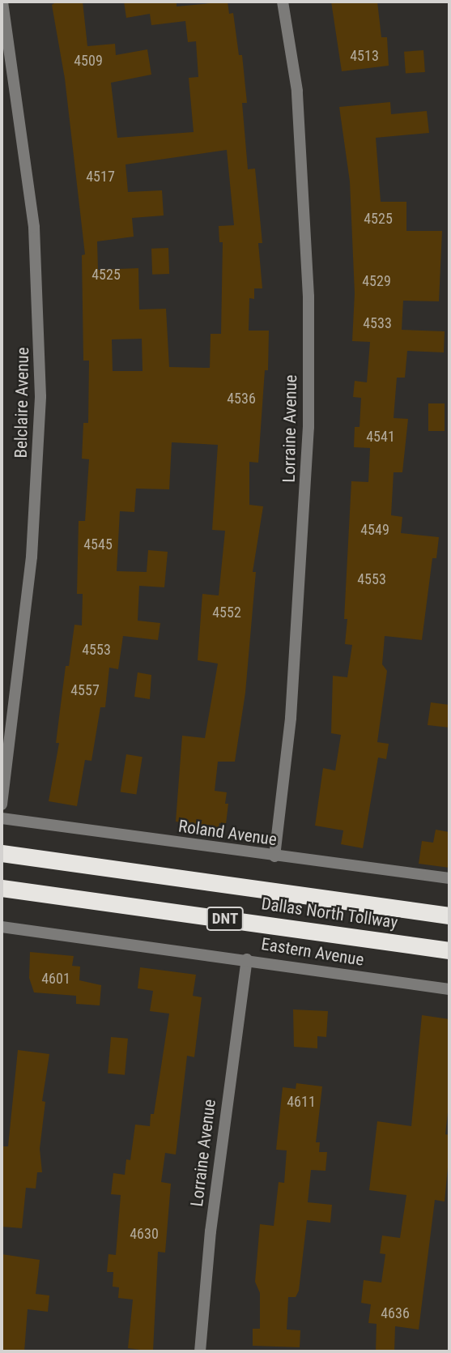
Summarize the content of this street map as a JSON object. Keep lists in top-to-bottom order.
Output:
{
  "streets": {
    "highway": ["Dallas North Tollway", "DNT"],
    "street": [
      "Belclaire Avenue",
      "Lorraine Avenue",
      "Roland Avenue",
      "Eastern Avenue"
    ]
  },
  "crossings": [
    ["Lorraine Avenue", "Roland Avenue"],
    ["Lorraine Avenue", "Eastern Avenue"]
  ],
  "house_numbers": [
    "4513",
    "4509",
    "4517",
    "4525",
    "4525",
    "4529",
    "4533",
    "4536",
    "4541",
    "4549",
    "4545",
    "4553",
    "4552",
    "4553",
    "4557",
    "4601",
    "4611",
    "4630",
    "4636"
  ]
}
